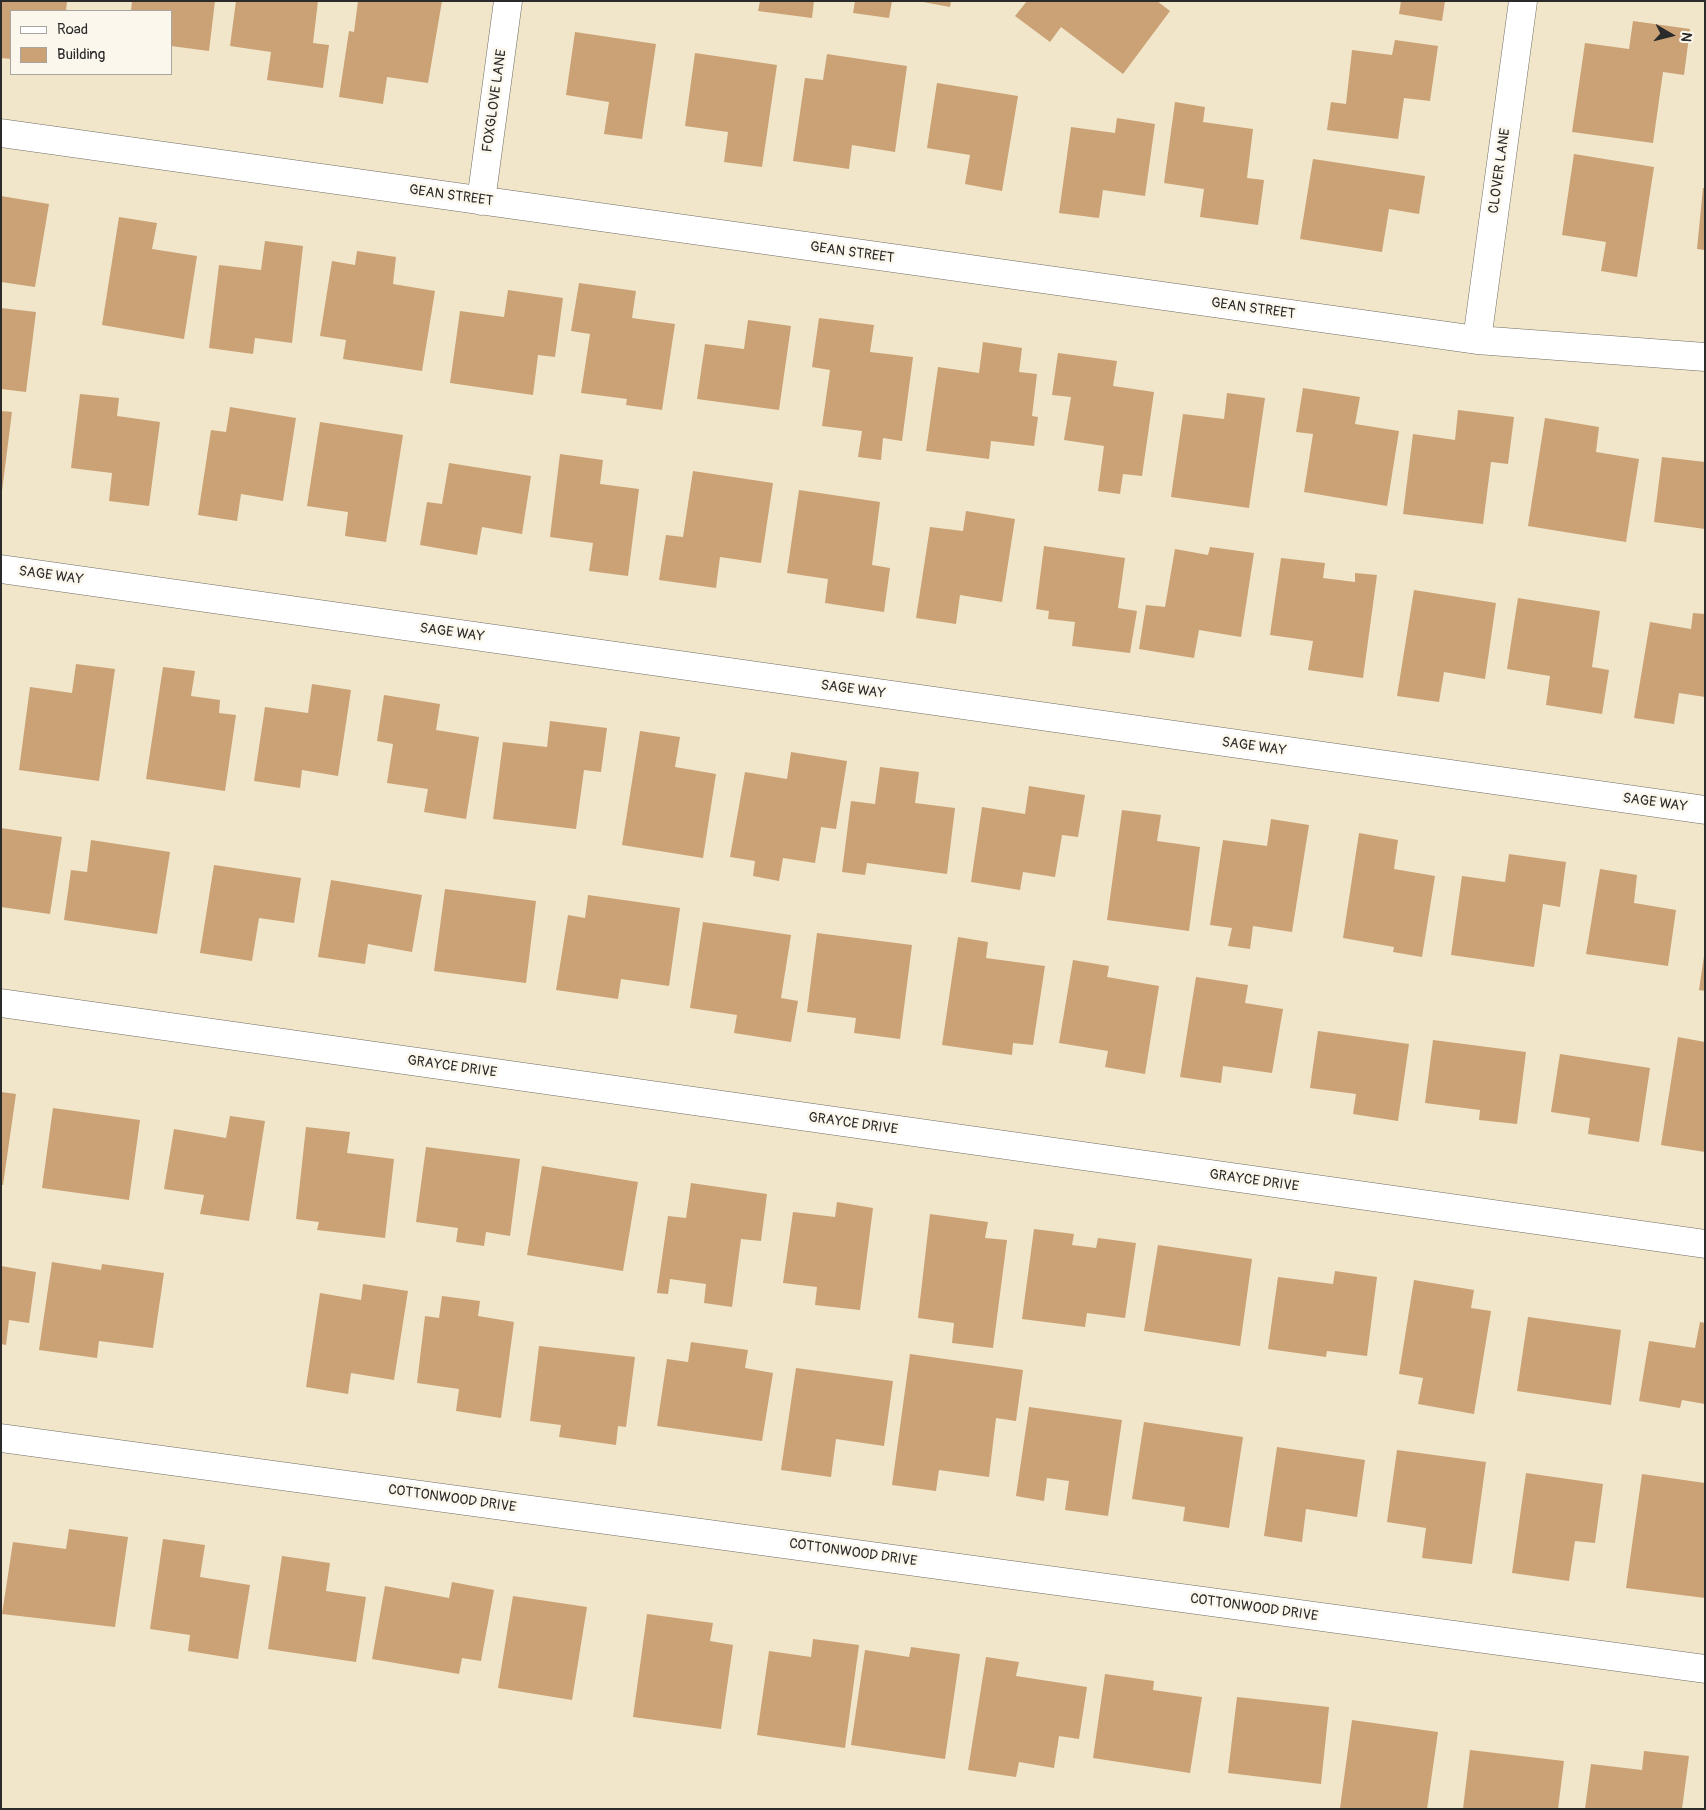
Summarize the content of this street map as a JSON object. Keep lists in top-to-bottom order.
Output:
{
  "streets": {
    "street": [
      "FOXGLOVE LANE",
      "CLOVER LANE",
      "GEAN STREET",
      "SAGE WAY",
      "GRAYCE DRIVE",
      "COTTONWOOD DRIVE"
    ]
  },
  "crossings": [
    ["FOXGLOVE LANE", "GEAN STREET"],
    ["CLOVER LANE", "GEAN STREET"]
  ],
  "legend": ["Road", "Building"],
  "north": "right"
}
